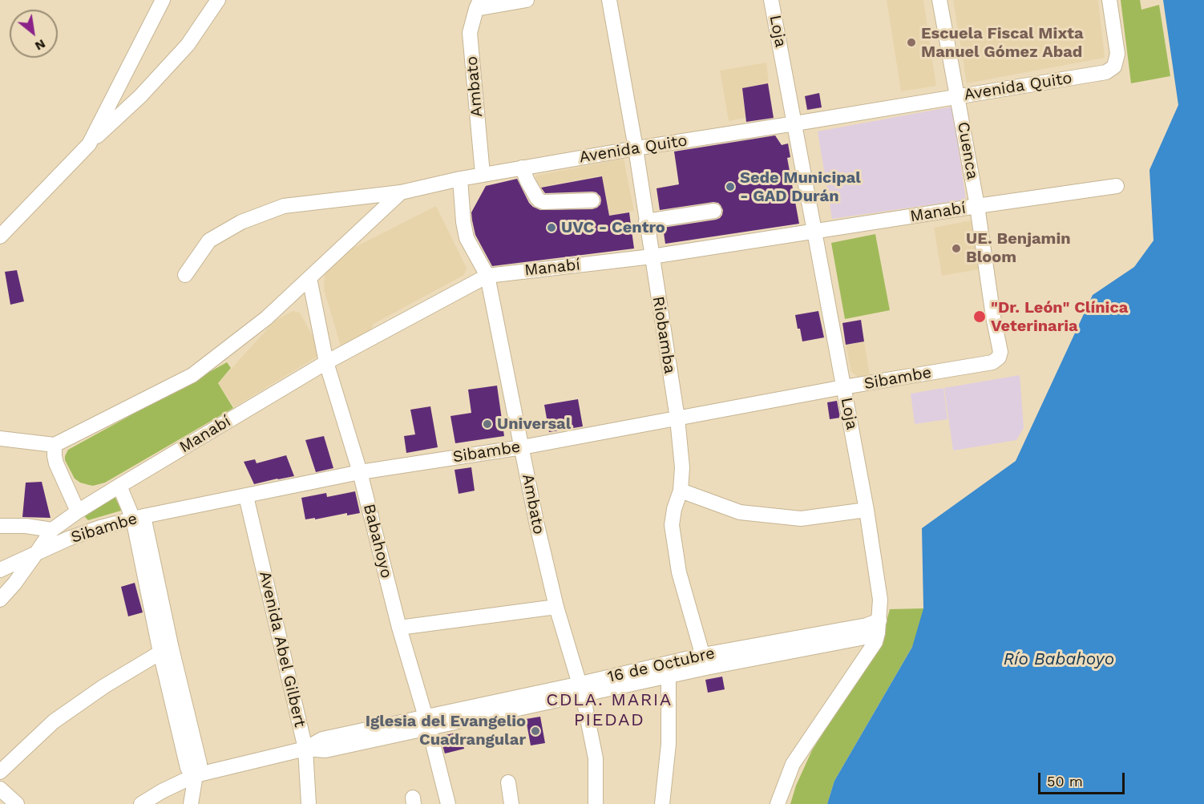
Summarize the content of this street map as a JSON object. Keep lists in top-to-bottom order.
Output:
{
  "streets": {
    "street": [
      "Loja",
      "Ambato",
      "Avenida Quito",
      "Cuenca",
      "Manabí",
      "Riobamba",
      "Sibambe",
      "Babahoyo",
      "Avenida Abel Gilbert",
      "16 de Octubre"
    ]
  },
  "crossings": [
    ["Loja", "Avenida Quito"],
    ["Loja", "Manabí"],
    ["Loja", "Sibambe"],
    ["Loja", "16 de Octubre"],
    ["Ambato", "Avenida Quito"],
    ["Ambato", "Manabí"],
    ["Ambato", "Sibambe"],
    ["Ambato", "16 de Octubre"],
    ["Avenida Quito", "Cuenca"],
    ["Avenida Quito", "Riobamba"],
    ["Cuenca", "Manabí"],
    ["Cuenca", "Sibambe"],
    ["Manabí", "Riobamba"],
    ["Manabí", "Sibambe"],
    ["Manabí", "Babahoyo"],
    ["Riobamba", "Sibambe"],
    ["Riobamba", "16 de Octubre"],
    ["Sibambe", "Babahoyo"],
    ["Sibambe", "Avenida Abel Gilbert"],
    ["Babahoyo", "16 de Octubre"],
    ["Avenida Abel Gilbert", "16 de Octubre"]
  ],
  "districts": ["CDLA. MARIA PIEDAD"],
  "water": ["Río Babahoyo"],
  "places": [
    "Escuela Fiscal Mixta Manuel Gómez Abad",
    "Sede Municipal - GAD Durán",
    "UVC - Centro",
    "UE. Benjamin Bloom",
    "\"Dr. León\" Clínica Veterinaria",
    "Universal",
    "Iglesia del Evangelio Cuadrangular"
  ],
  "scale_bar": "50 m",
  "north": "bottom right"
}
